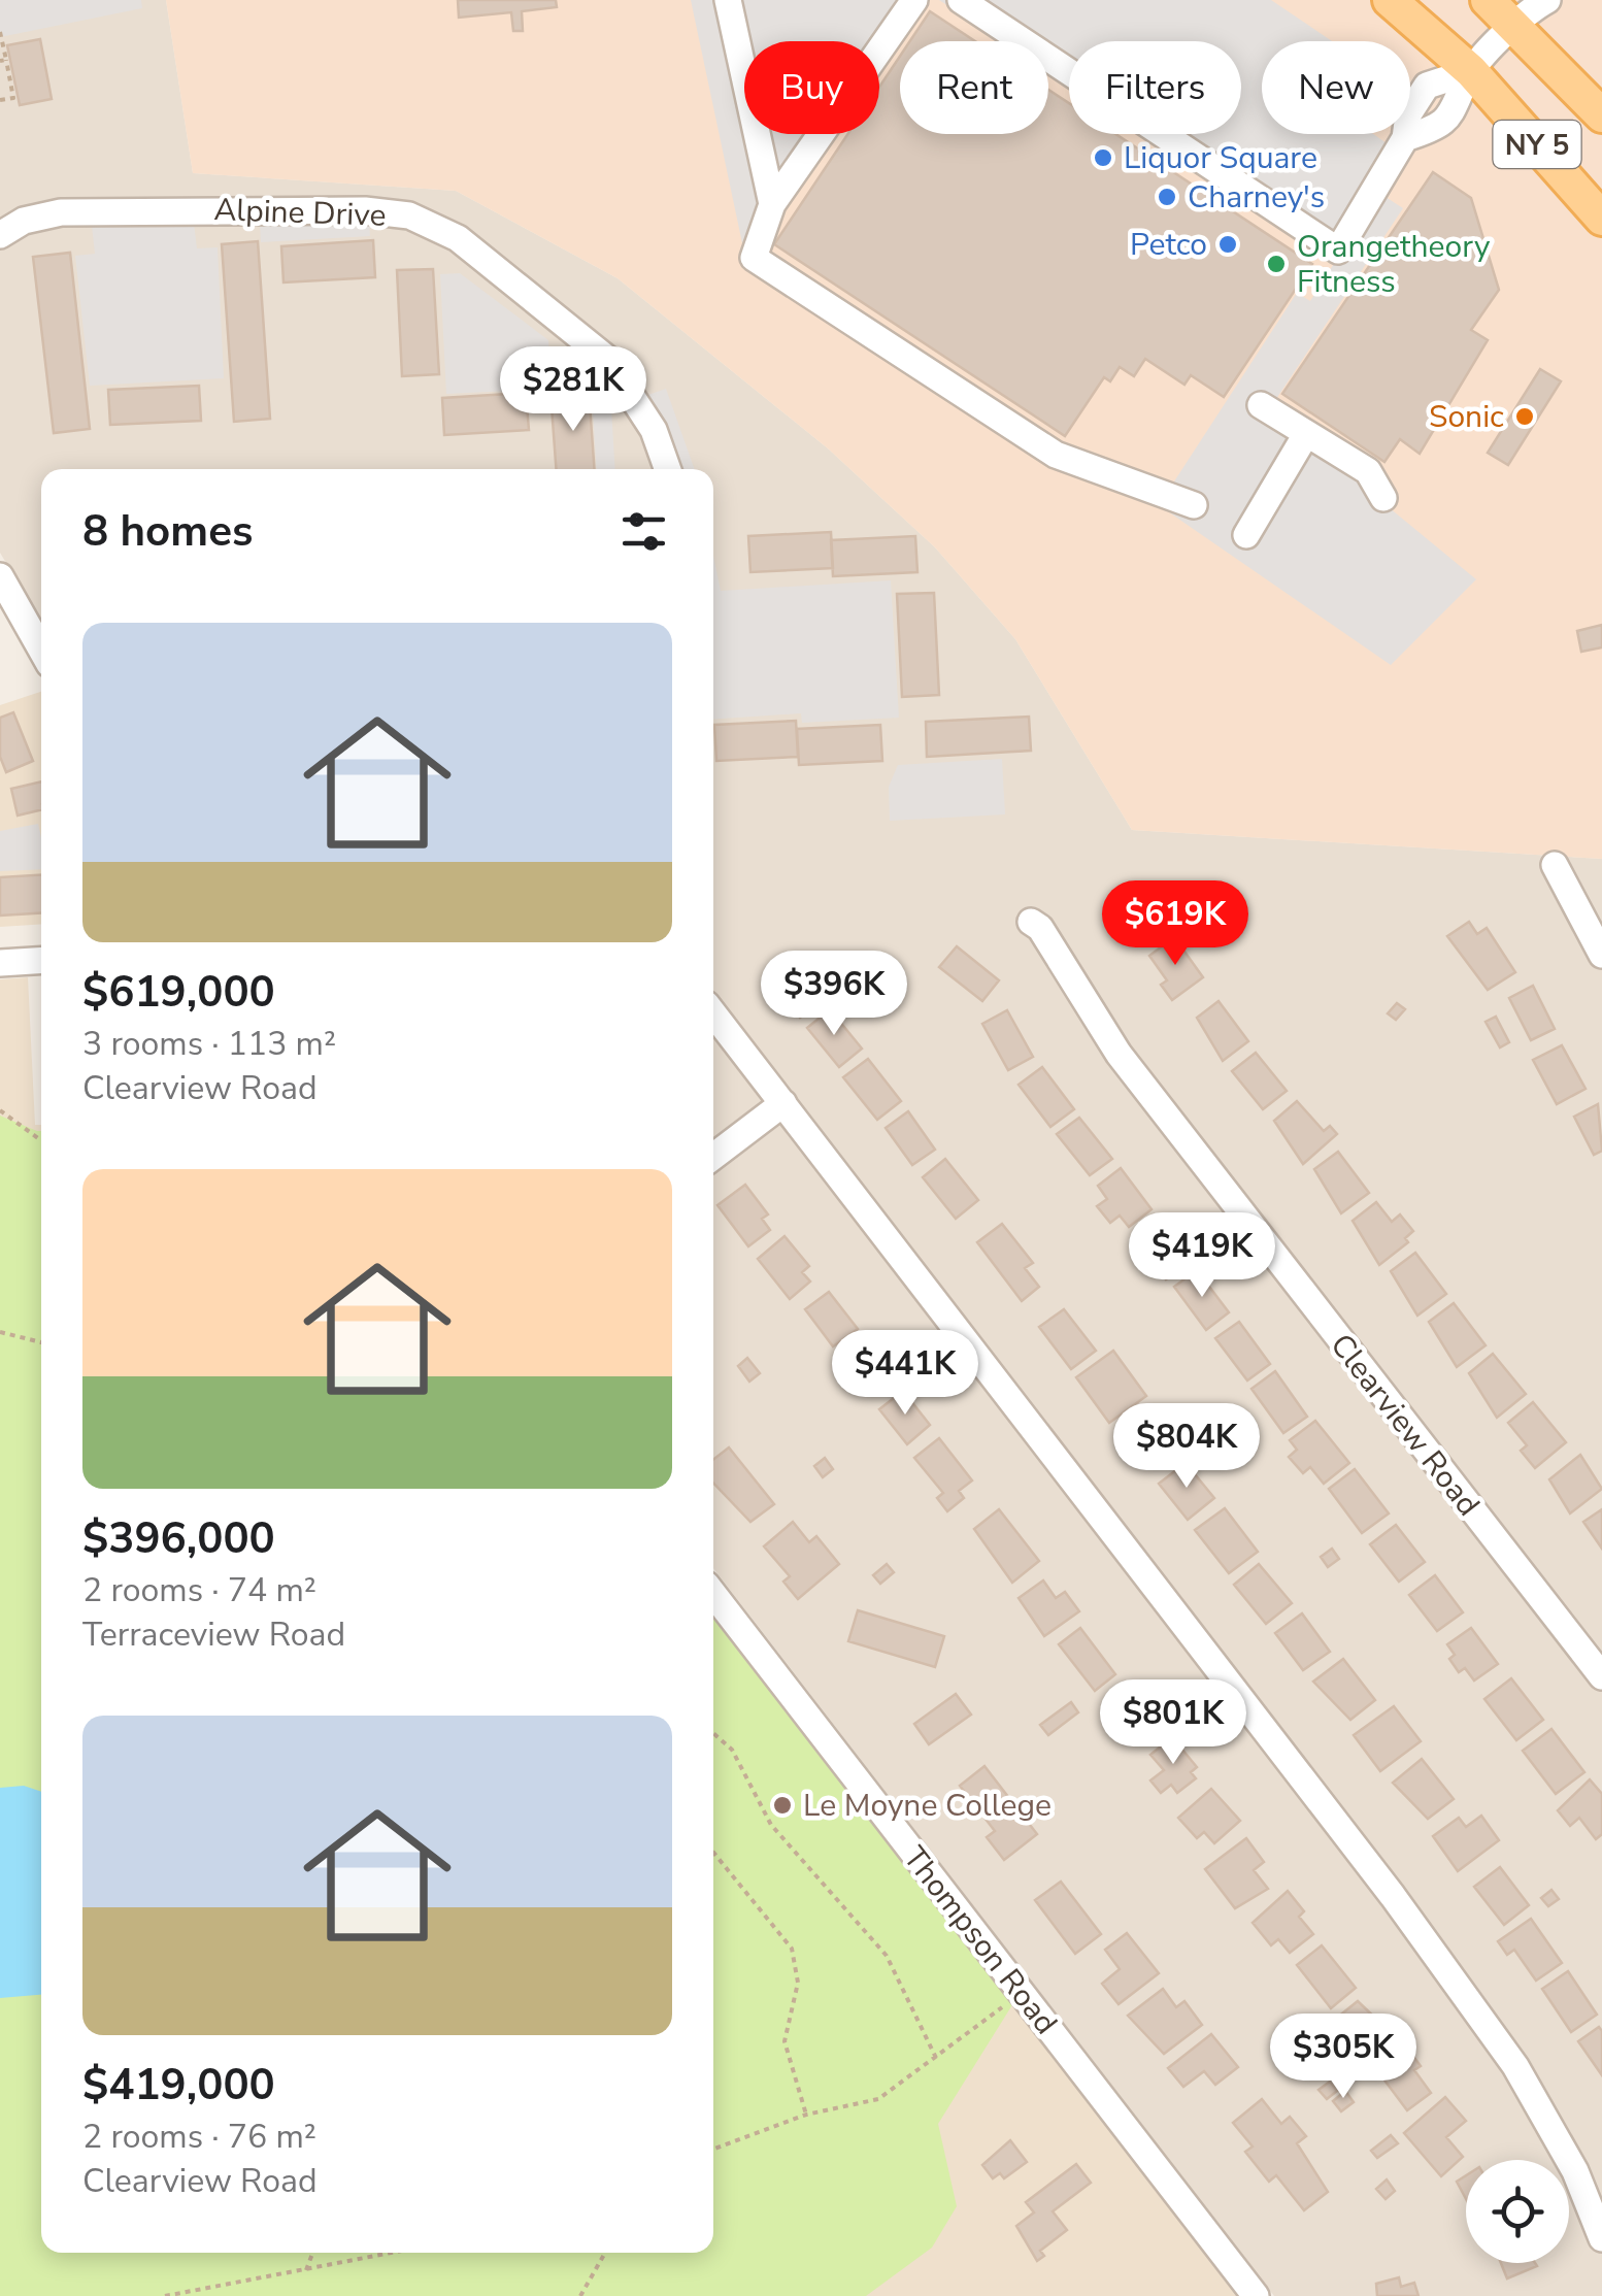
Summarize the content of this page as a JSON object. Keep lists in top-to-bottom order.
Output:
{
  "streets": {
    "main road": ["NY 5"],
    "street": ["Alpine Drive", "Clearview Road", "Thompson Road"]
  },
  "places": [
    "Liquor Square",
    "Charney's",
    "Petco",
    "Orangetheory Fitness",
    "Sonic",
    "Le Moyne College"
  ],
  "page": {
    "chip": [
      "Buy",
      "Rent",
      "Filters",
      "New"
    ],
    "price": [
      "$281K",
      "$619K",
      "$396K",
      "$419K",
      "$441K",
      "$804K",
      "$801K",
      "$305K"
    ],
    "heading": "8 homes",
    "list": [
      {
        "name": "$619,000",
        "note": "3 rooms · 113 m² · Clearview Road"
      },
      {
        "name": "$396,000",
        "note": "2 rooms · 74 m² · Terraceview Road"
      },
      {
        "name": "$419,000",
        "note": "2 rooms · 76 m² · Clearview Road"
      }
    ]
  }
}
